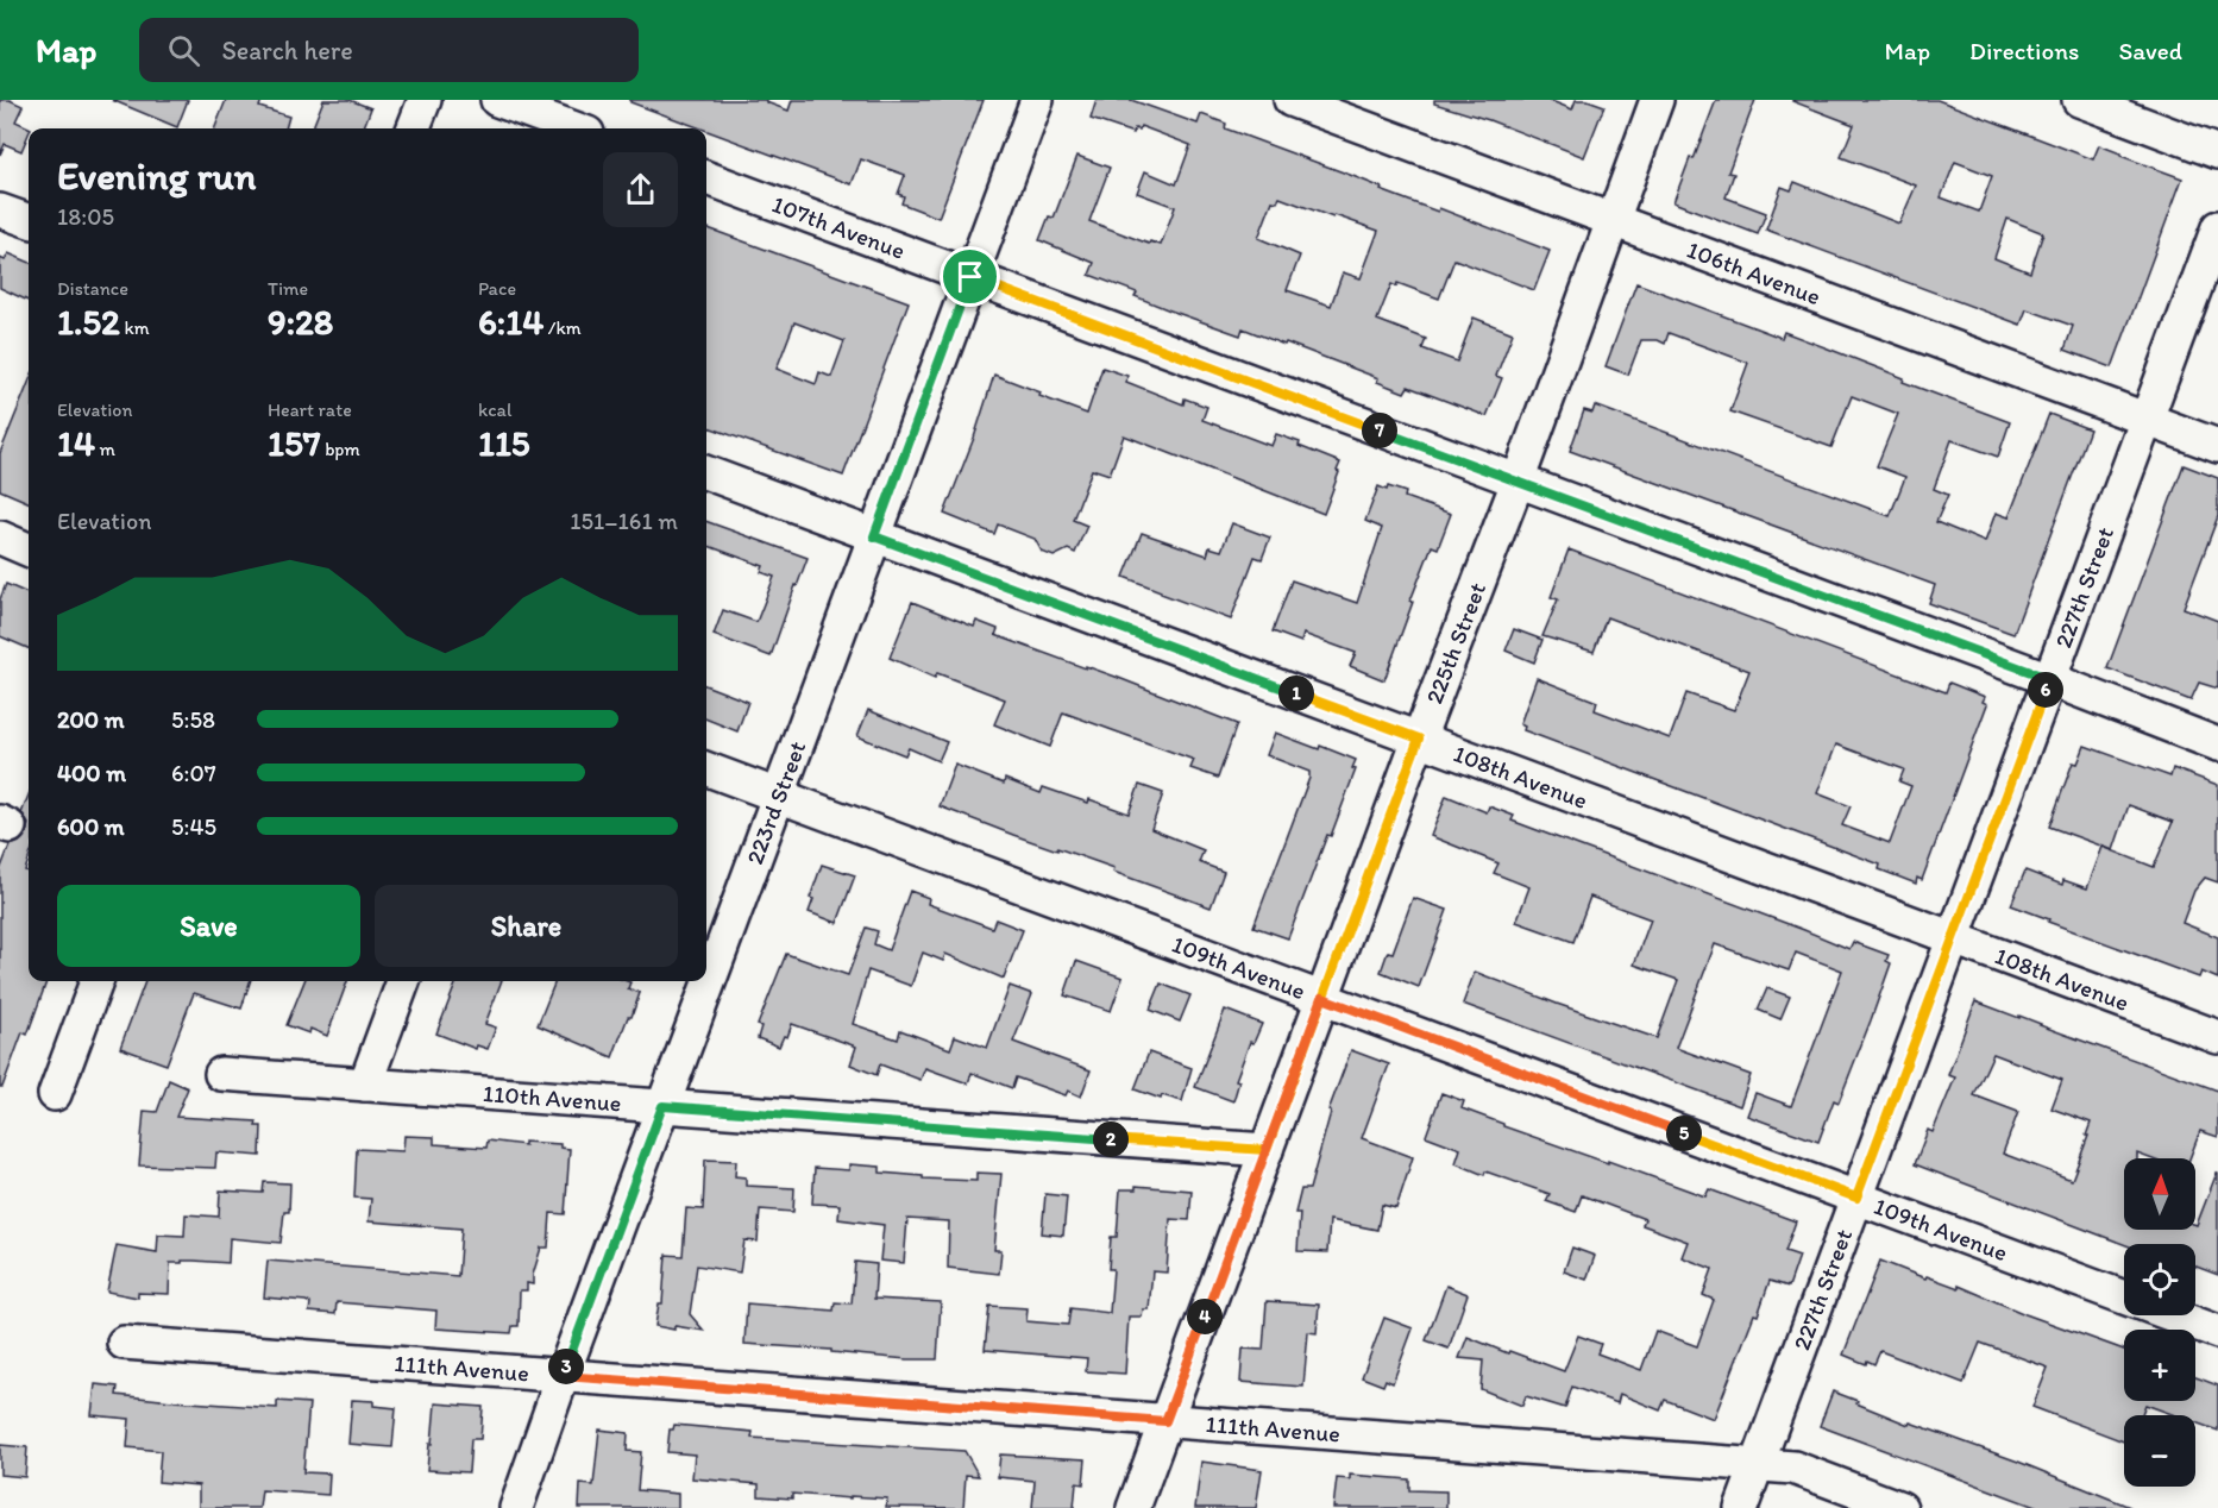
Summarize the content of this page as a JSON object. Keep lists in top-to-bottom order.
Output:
{
  "streets": {
    "street": [
      "107th Avenue",
      "106th Avenue",
      "227th Street",
      "225th Street",
      "108th Avenue",
      "223rd Street",
      "109th Avenue",
      "110th Avenue",
      "111th Avenue"
    ]
  },
  "crossings": [
    ["107th Avenue", "227th Street"],
    ["107th Avenue", "225th Street"],
    ["107th Avenue", "223rd Street"],
    ["106th Avenue", "227th Street"],
    ["106th Avenue", "225th Street"],
    ["227th Street", "108th Avenue"],
    ["227th Street", "109th Avenue"],
    ["227th Street", "111th Avenue"],
    ["225th Street", "108th Avenue"],
    ["225th Street", "109th Avenue"],
    ["225th Street", "110th Avenue"],
    ["225th Street", "111th Avenue"],
    ["108th Avenue", "223rd Street"],
    ["223rd Street", "109th Avenue"],
    ["223rd Street", "110th Avenue"],
    ["223rd Street", "111th Avenue"]
  ],
  "north": "top",
  "page": {
    "header": "Map",
    "search": "Search here",
    "nav": ["Map", "Directions", "Saved"],
    "heading": ["Evening run", "18:05"],
    "stats": [
      ["Distance", "1.52 km"],
      ["Time", "9:28"],
      ["Pace", "6:14 /km"],
      ["Elevation", "14 m"],
      ["Heart rate", "157 bpm"],
      ["kcal", "115"]
    ],
    "pins": [
      "7",
      "6",
      "1",
      "5",
      "2",
      "4",
      "3"
    ],
    "chart": ["Elevation", "151–161 m"],
    "list": [
      {
        "name": "200 m",
        "note": "5:58"
      },
      {
        "name": "400 m",
        "note": "6:07"
      },
      {
        "name": "600 m",
        "note": "5:45"
      }
    ],
    "buttons": ["Save", "Share"],
    "map_buttons": ["+", "−"]
  }
}
